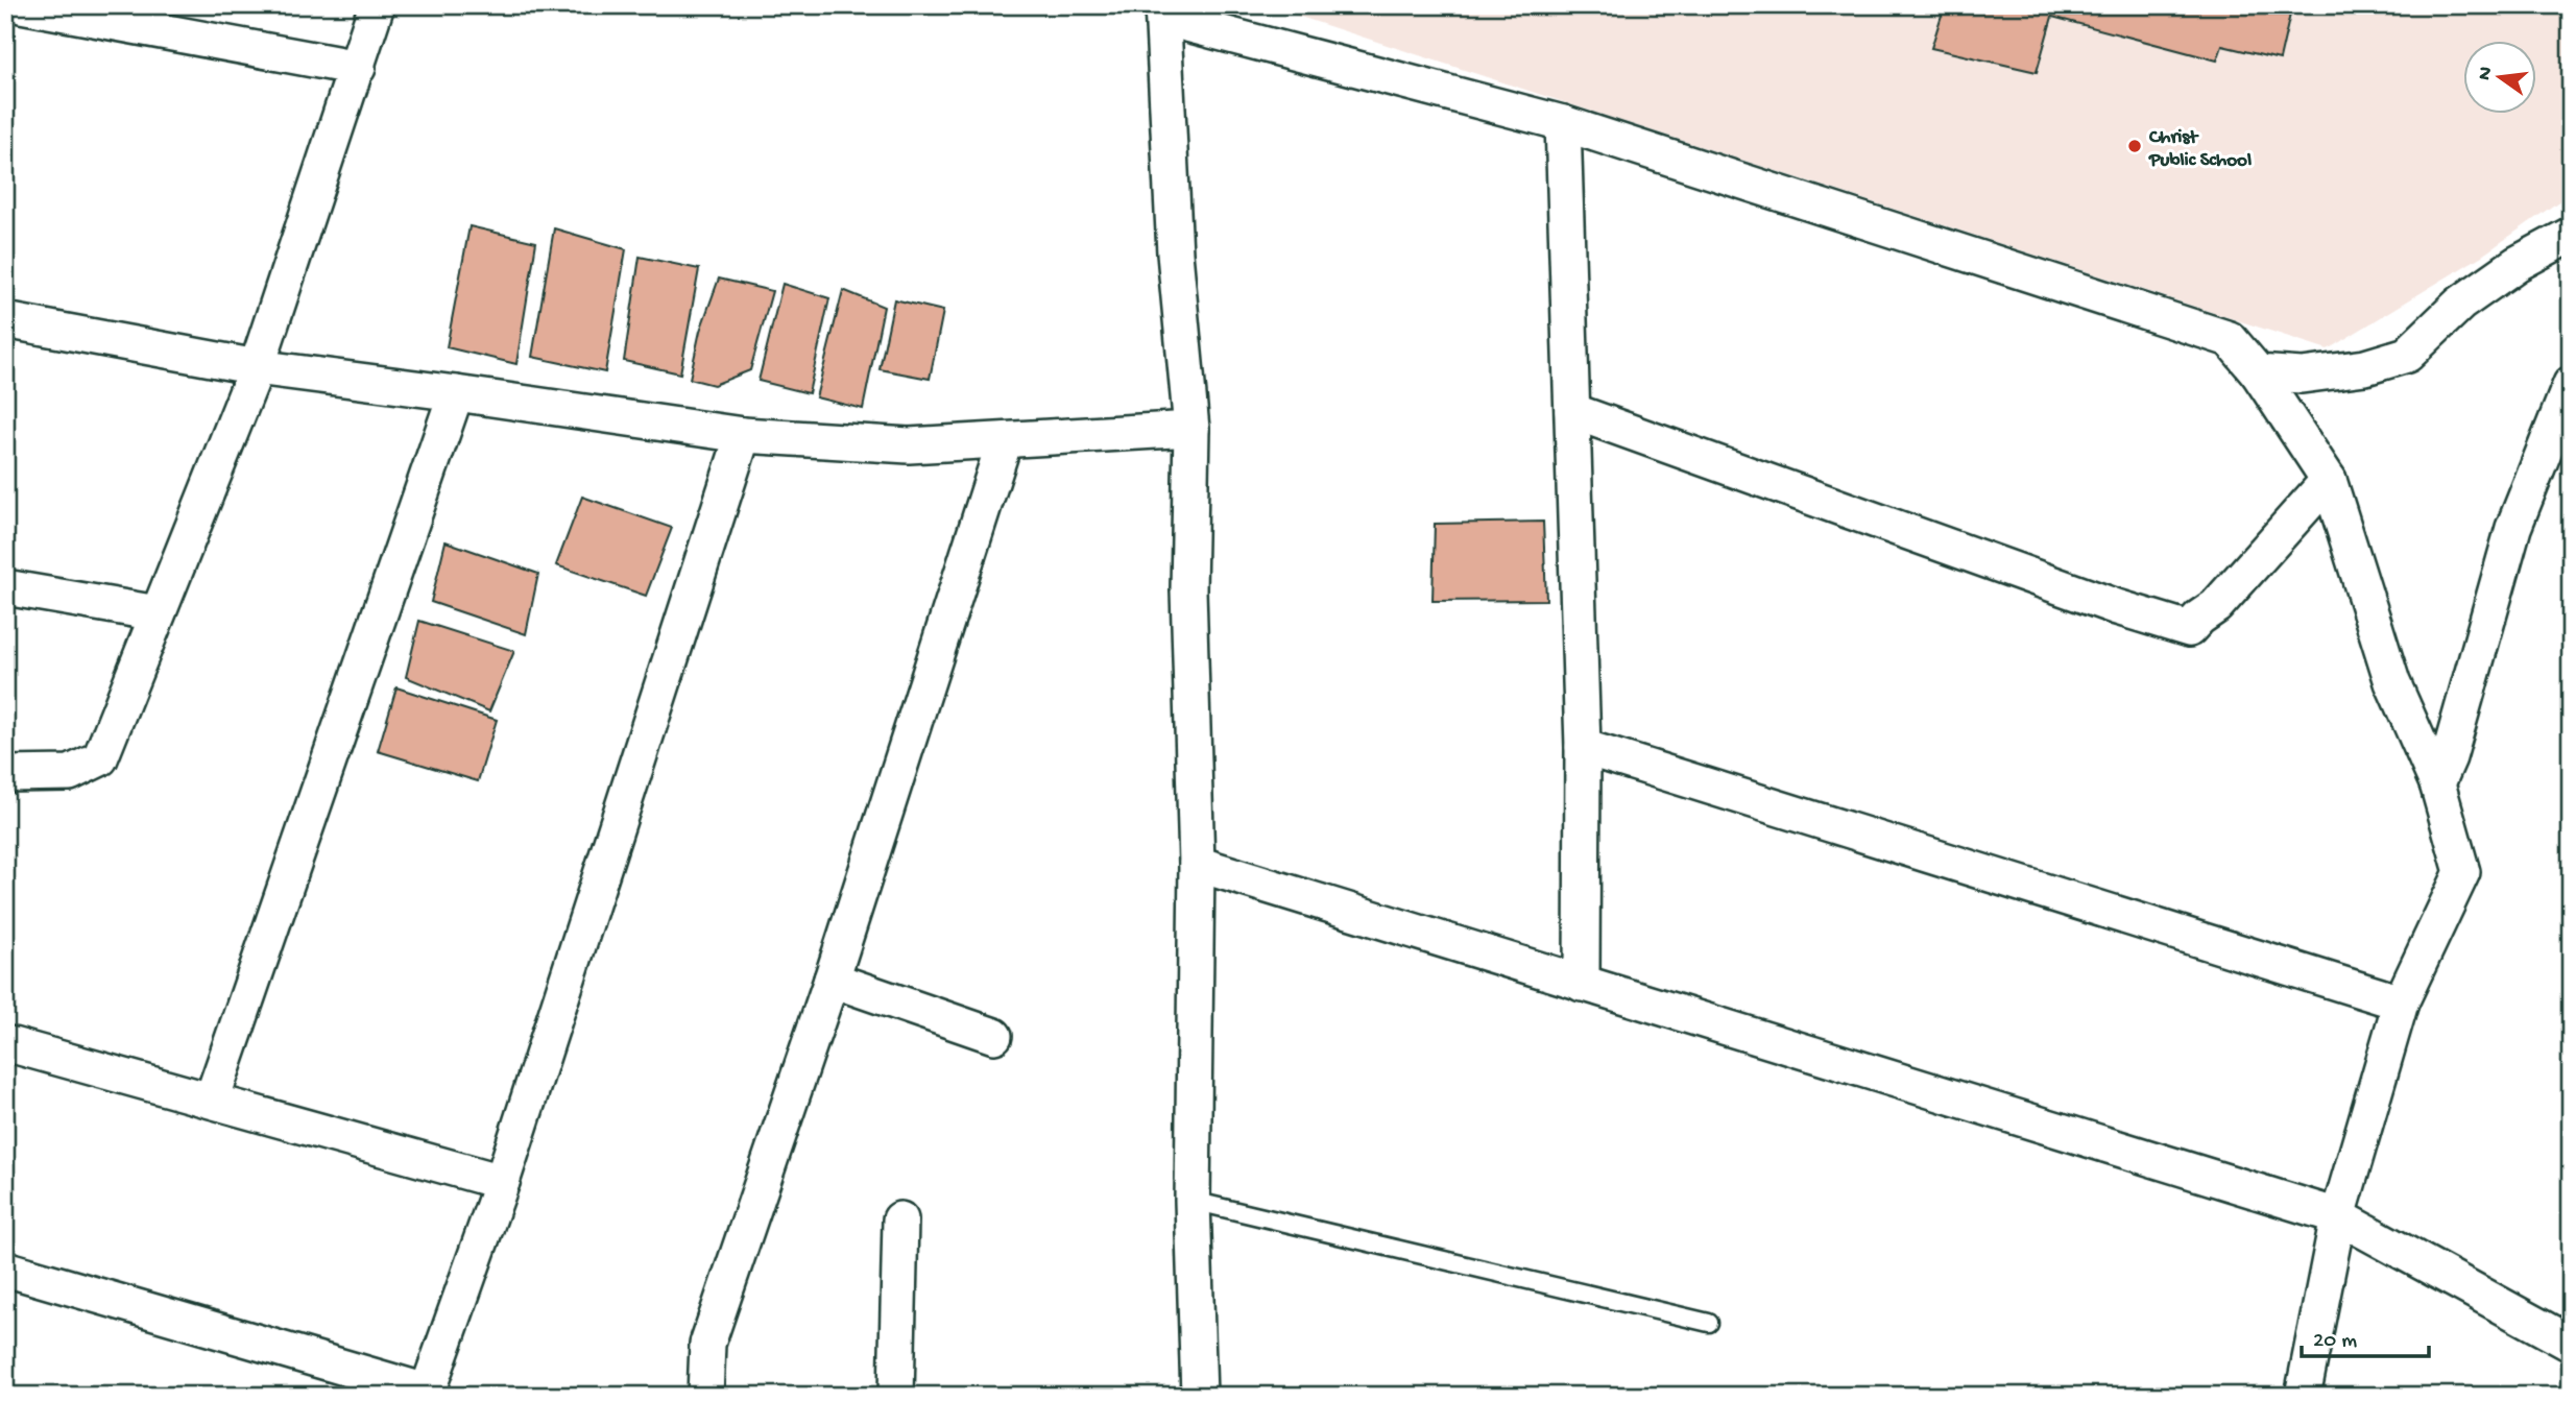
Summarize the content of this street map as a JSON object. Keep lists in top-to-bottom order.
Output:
{
  "places": ["Christ Public School"],
  "scale_bar": "20 m",
  "north": "left"
}
